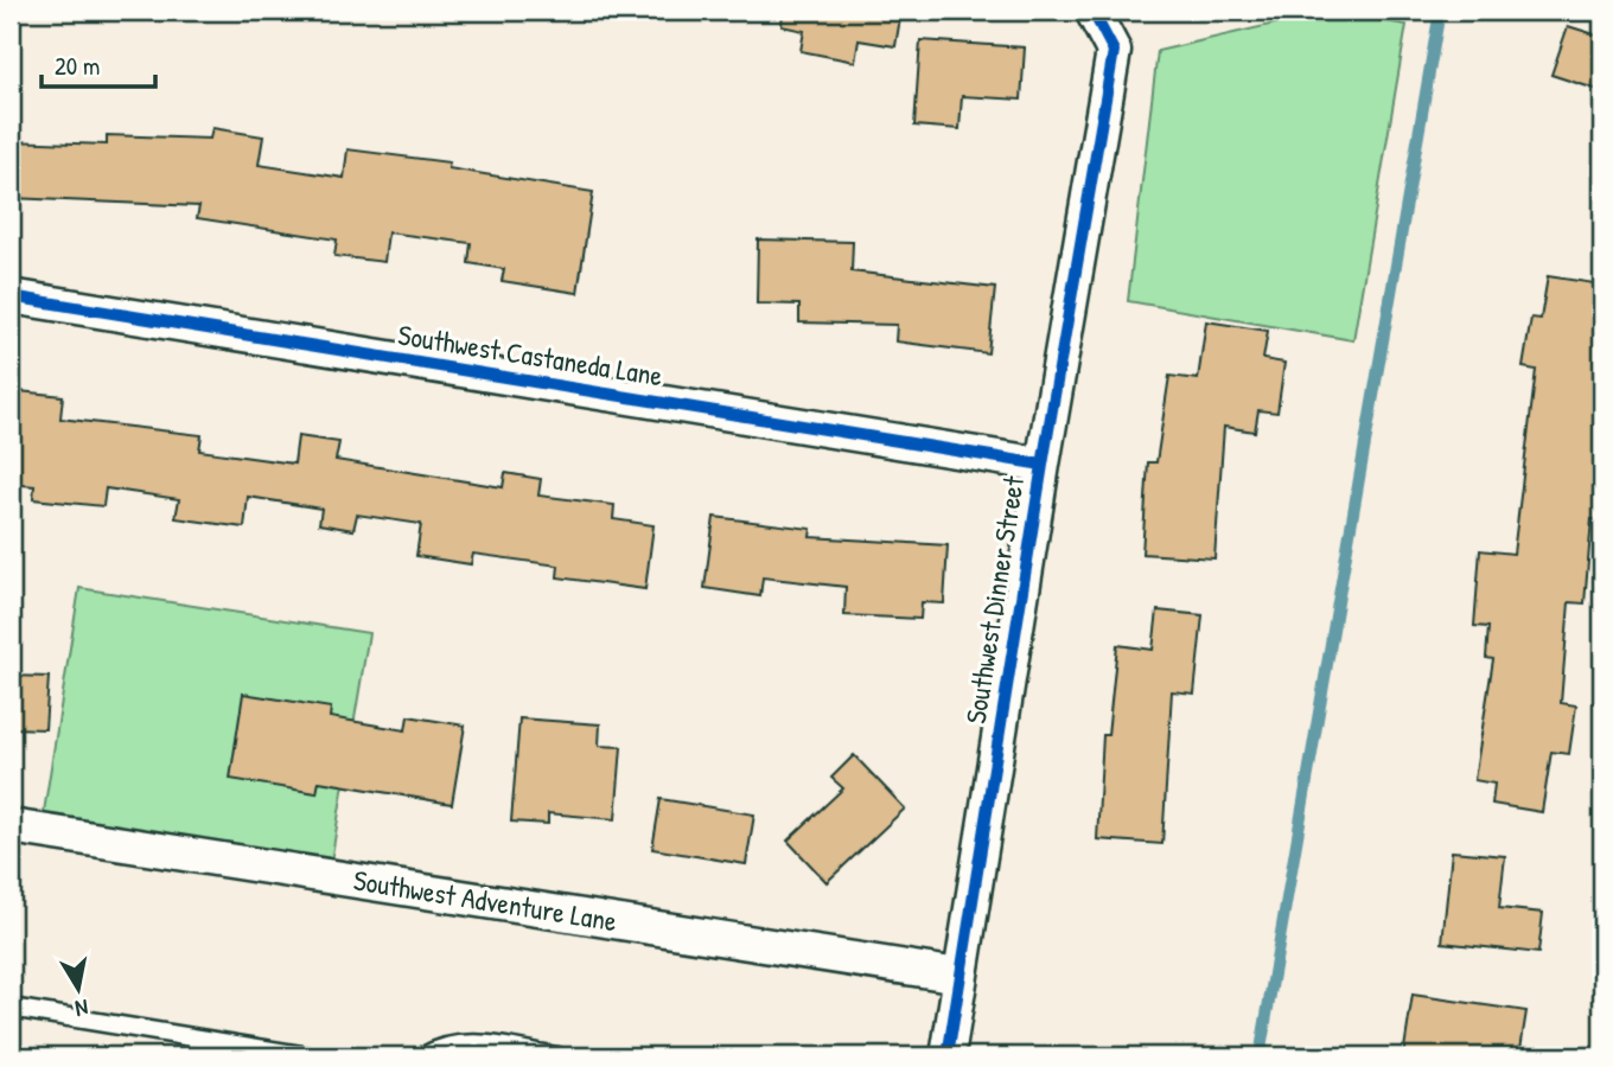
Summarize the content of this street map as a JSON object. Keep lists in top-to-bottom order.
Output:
{
  "streets": {
    "street": ["Southwest Castaneda Lane", "Southwest Dinner Street", "Southwest Adventure Lane"]
  },
  "crossings": [
    ["Southwest Castaneda Lane", "Southwest Dinner Street"],
    ["Southwest Dinner Street", "Southwest Adventure Lane"]
  ],
  "scale_bar": "20 m",
  "north": "bottom"
}
